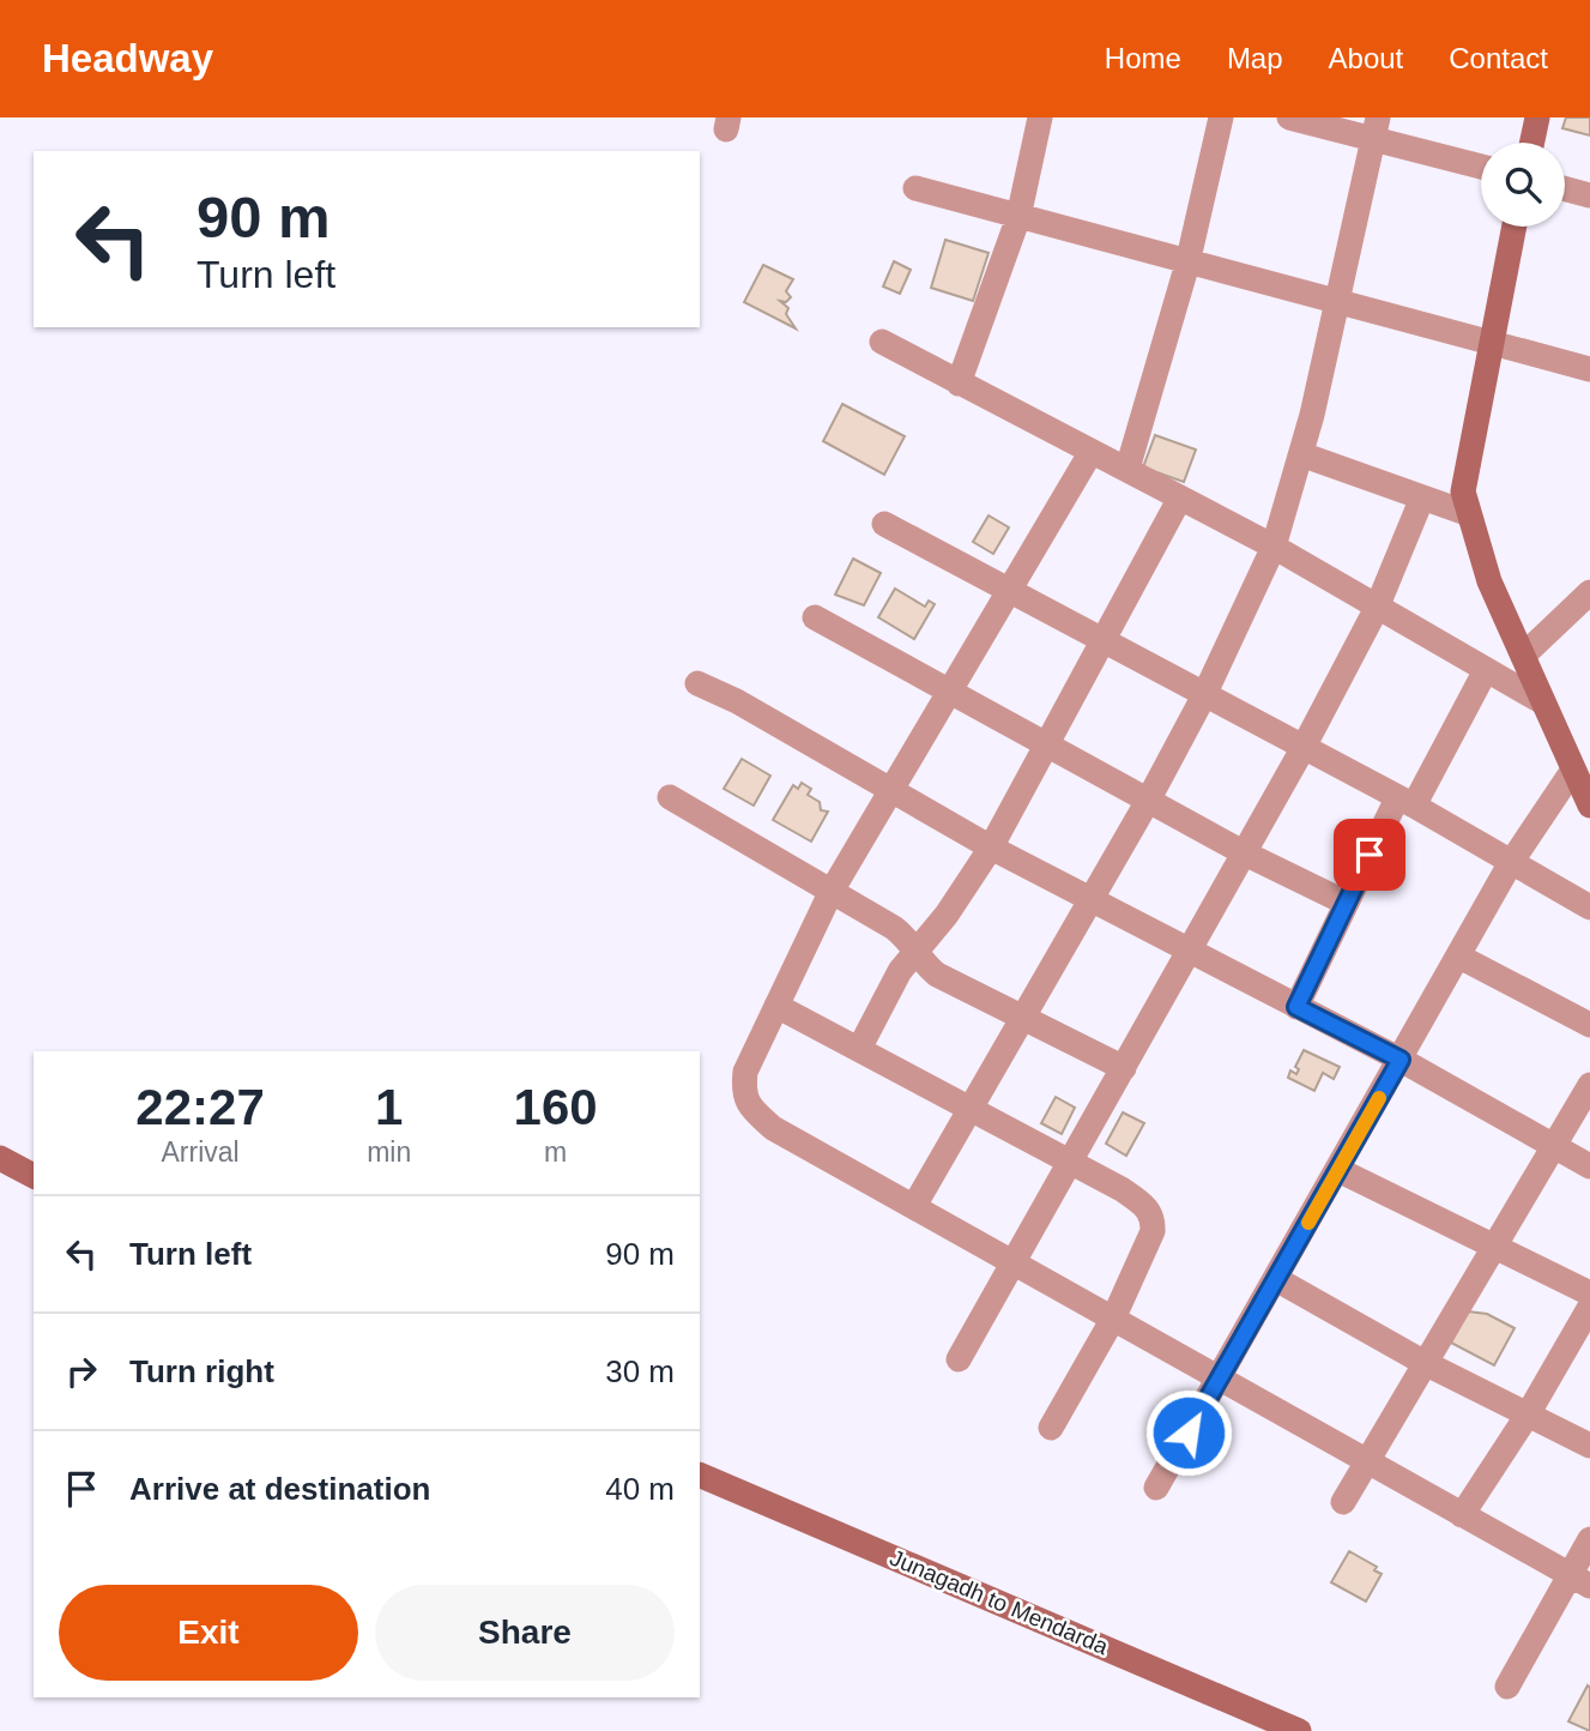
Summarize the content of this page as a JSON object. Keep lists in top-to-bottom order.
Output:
{
  "streets": {
    "main road": ["Junagadh to Mendarda"]
  },
  "page": {
    "header": "Headway",
    "nav": [
      "Home",
      "Map",
      "About",
      "Contact"
    ],
    "turn": ["90 m", "Turn left"],
    "eta": [
      "22:27",
      "Arrival",
      "1",
      "min",
      "160",
      "m"
    ],
    "list": [
      {
        "name": "Turn left",
        "value": "90 m"
      },
      {
        "name": "Turn right",
        "value": "30 m"
      },
      {
        "name": "Arrive at destination",
        "value": "40 m"
      }
    ],
    "buttons": ["Exit", "Share"]
  }
}
